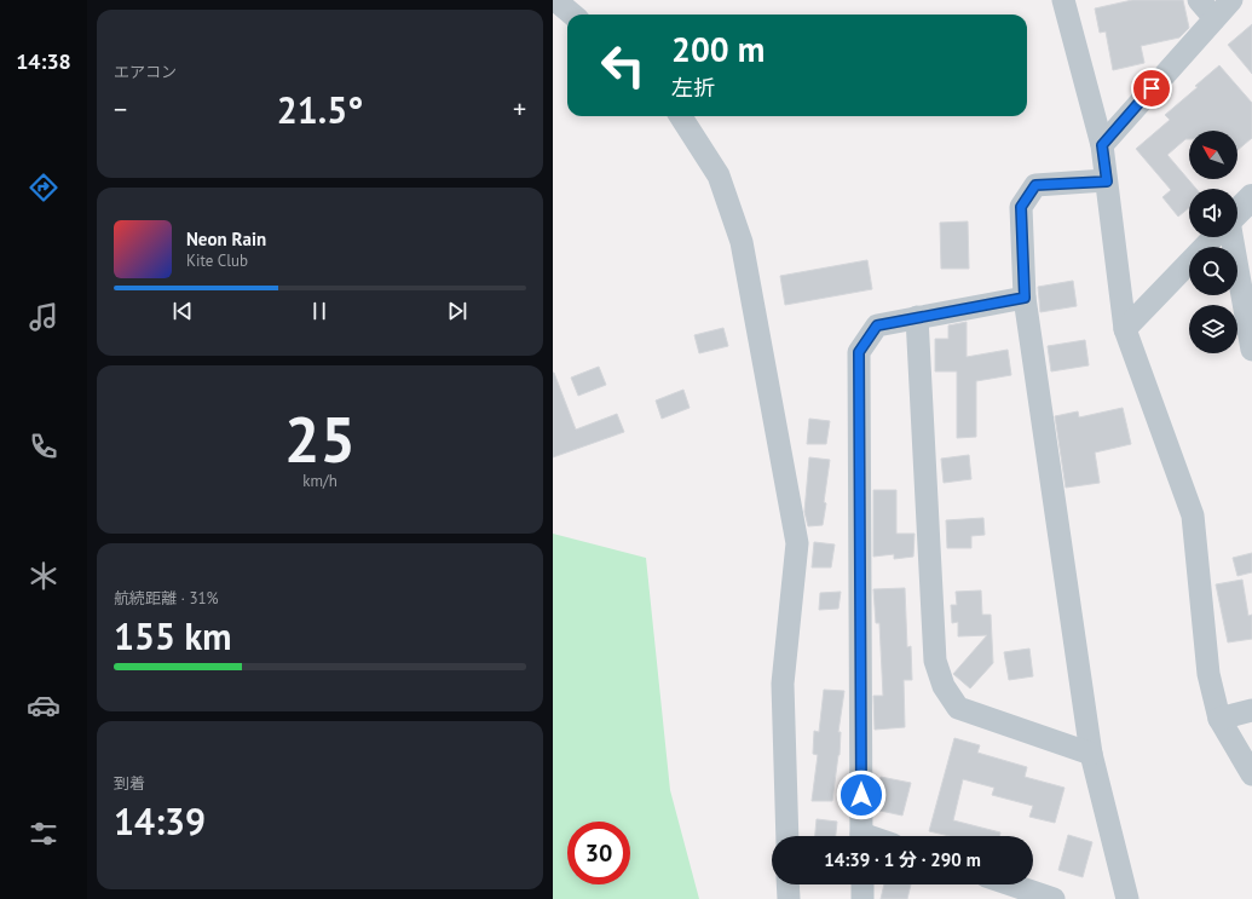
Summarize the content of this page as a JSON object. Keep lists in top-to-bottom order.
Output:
{
  "north": "top left",
  "page": {
    "tabs": "14:38",
    "tile": [
      "エアコン",
      ["25", "km/h"],
      ["航続距離 · 31%", "155 km"],
      ["到着", "14:39"]
    ],
    "turn": ["200 m", "左折"],
    "heat": ["−", "21.5°", "+"],
    "song": ["Neon Rain", "Kite Club"],
    "limit": "30",
    "trip": "14:39 · 1 分 · 290 m"
  }
}
